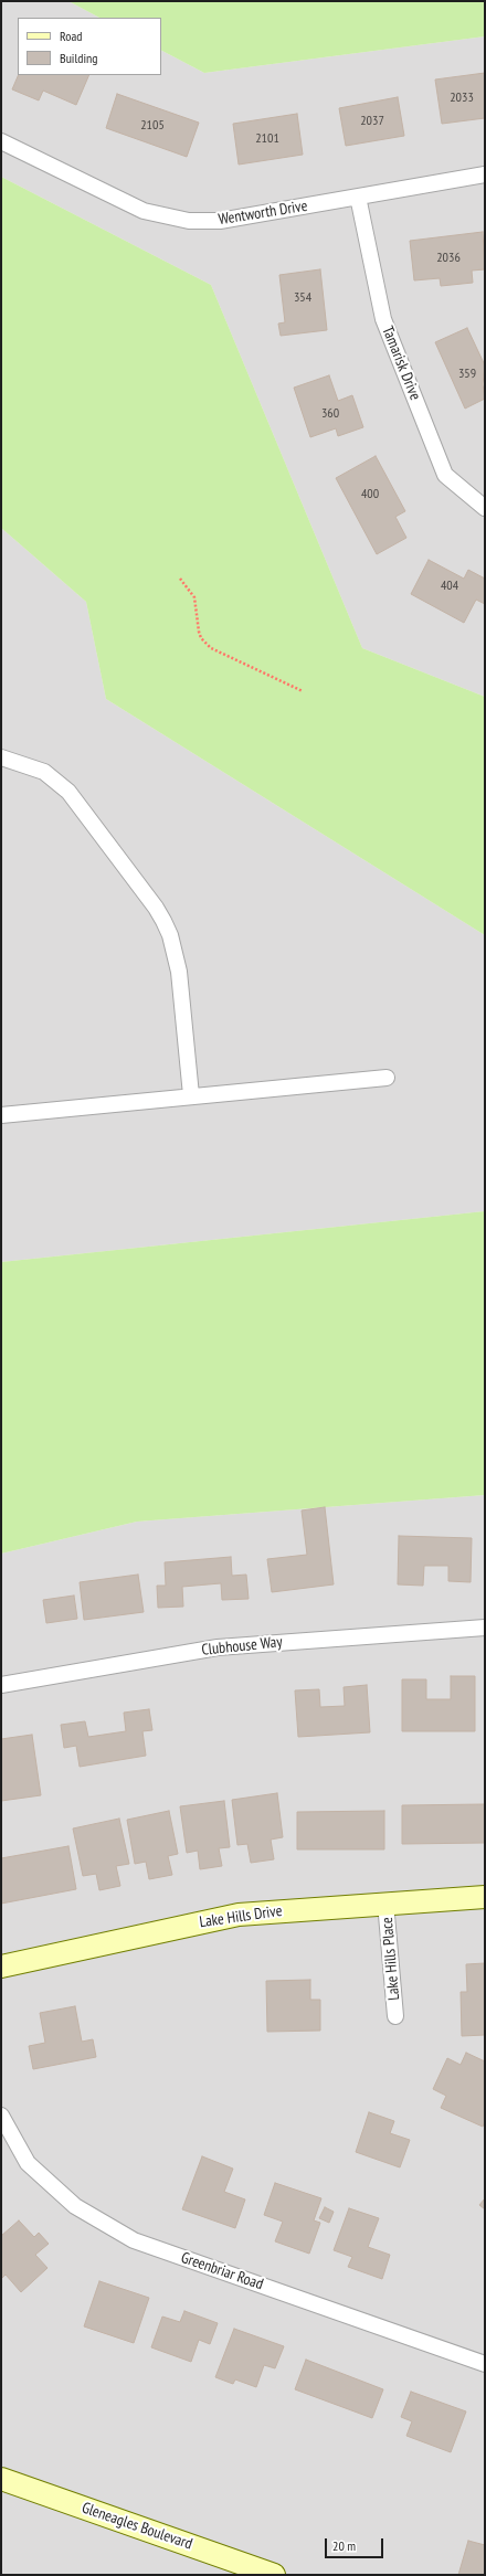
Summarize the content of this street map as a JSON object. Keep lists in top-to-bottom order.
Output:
{
  "streets": {
    "street": [
      "Wentworth Drive",
      "Tamarisk Drive",
      "Clubhouse Way",
      "Lake Hills Drive",
      "Lake Hills Place",
      "Greenbriar Road",
      "Gleneagles Boulevard"
    ]
  },
  "crossings": [
    ["Wentworth Drive", "Tamarisk Drive"],
    ["Lake Hills Drive", "Lake Hills Place"]
  ],
  "house_numbers": [
    "2033",
    "2037",
    "2105",
    "2101",
    "2036",
    "354",
    "359",
    "360",
    "400",
    "404"
  ],
  "legend": ["Road", "Building"],
  "scale_bar": "20 m"
}
